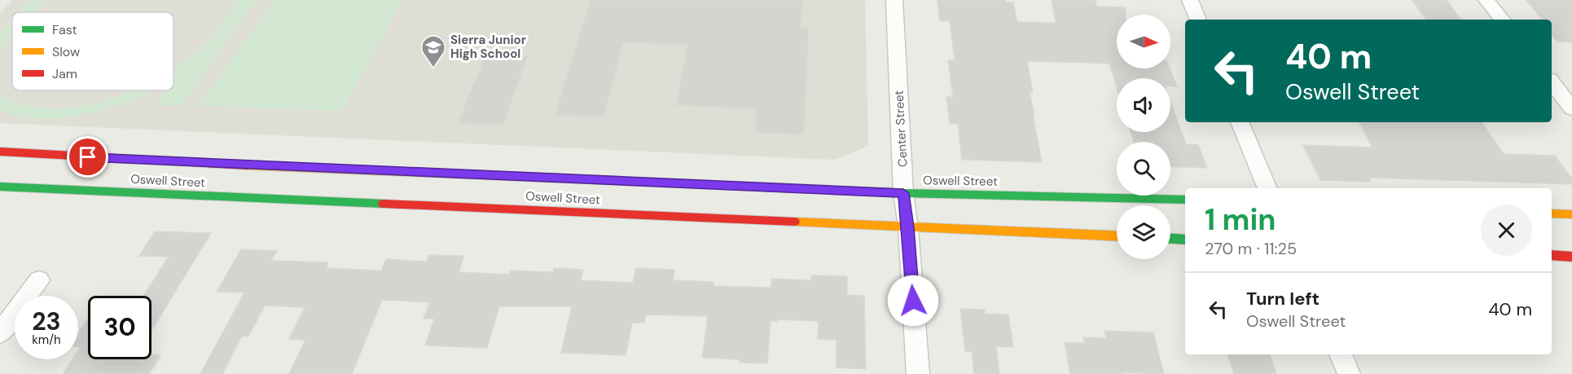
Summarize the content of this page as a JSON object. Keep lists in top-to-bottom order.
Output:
{
  "streets": {
    "main road": ["Oswell Street"],
    "street": ["Center Street"]
  },
  "crossings": [
    ["Center Street", "Oswell Street"]
  ],
  "places": {
    "school or university": ["Sierra Junior High School"]
  },
  "legend": ["Fast", "Slow", "Jam"],
  "north": "right",
  "page": {
    "turn": ["40 m", "Oswell Street"],
    "heading": ["1 min", "270 m · 11:25"],
    "list": [
      {
        "name": "Turn left",
        "note": "Oswell Street",
        "value": "40 m"
      }
    ],
    "speed": "23 km/h",
    "limit": "30"
  }
}
